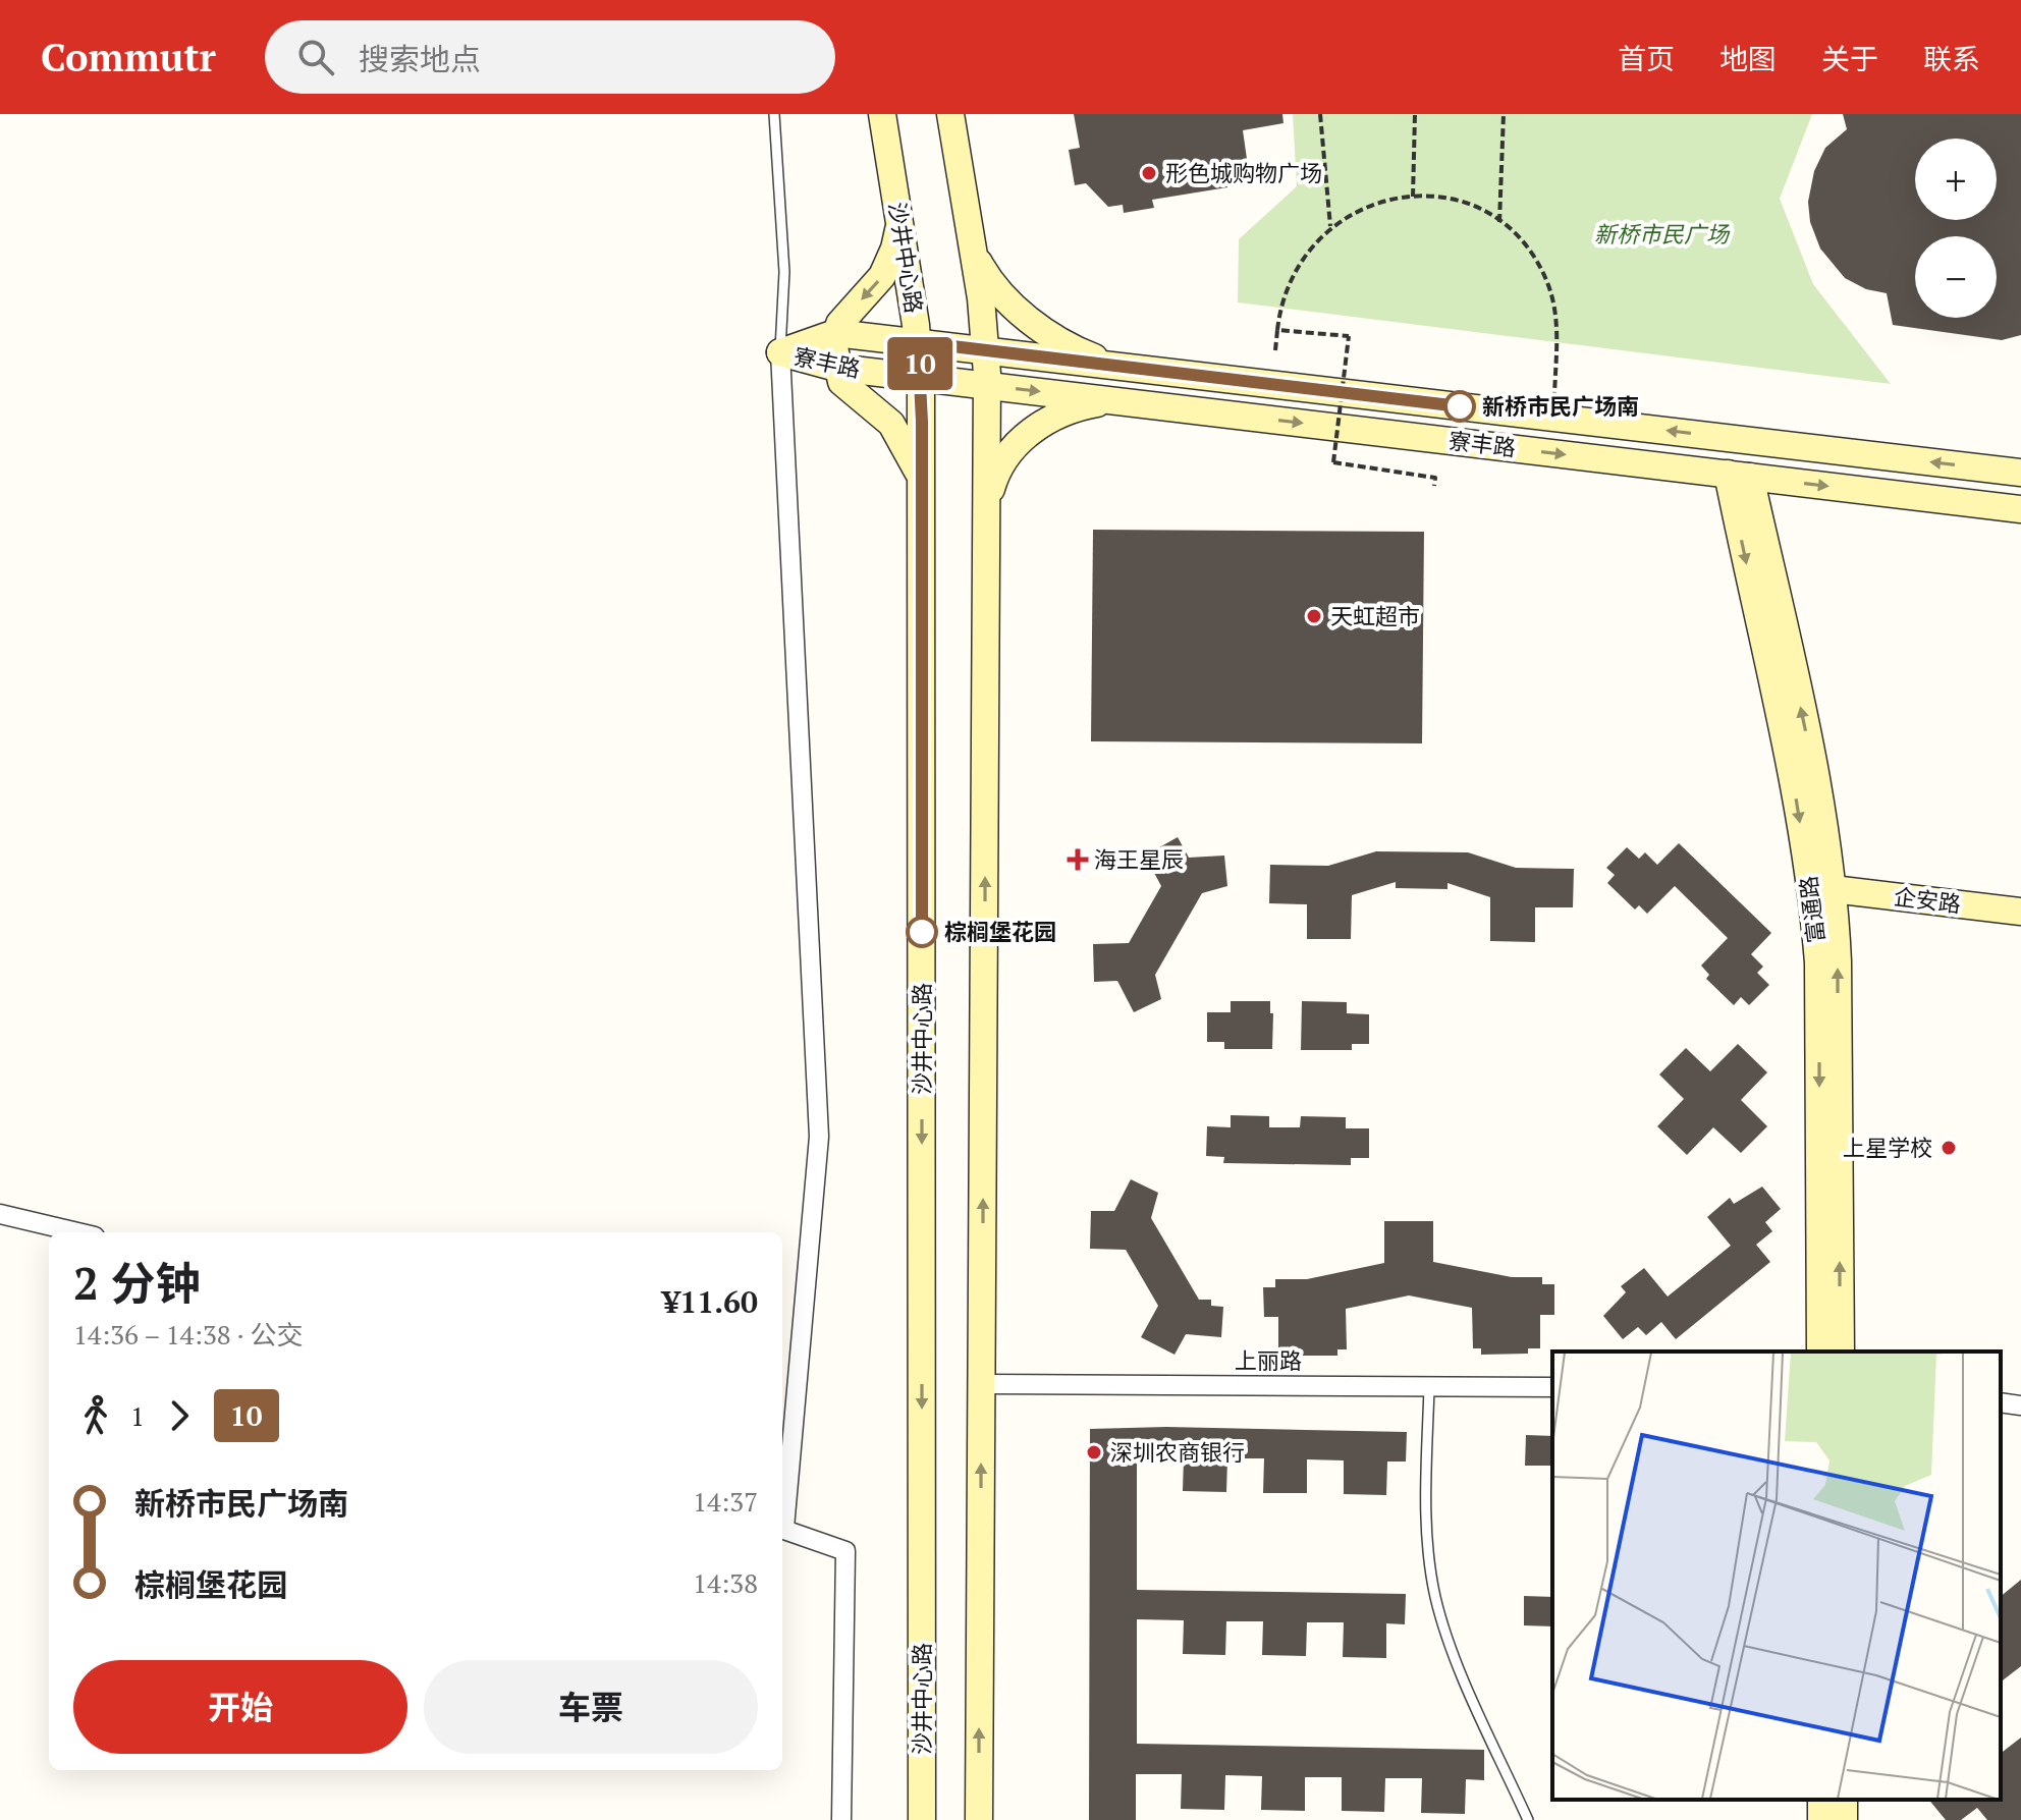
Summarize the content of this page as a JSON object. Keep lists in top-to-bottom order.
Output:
{
  "streets": {
    "street": [
      "沙井中心路",
      "寮丰路",
      "企安路",
      "富通路",
      "上丽路"
    ]
  },
  "crossings": [
    ["沙井中心路", "寮丰路"],
    ["寮丰路", "富通路"],
    ["企安路", "富通路"]
  ],
  "parks": ["新桥市民广场"],
  "places": {
    "other": [
      "形色城购物广场",
      "新桥市民广场南",
      "天虹超市",
      "棕榈堡花园",
      "上星学校",
      "深圳农商银行"
    ],
    "health": ["海王星辰"]
  },
  "lines": ["bus line 10"],
  "page": {
    "header": "Commutr",
    "search": "搜索地点",
    "nav": [
      "首页",
      "地图",
      "关于",
      "联系"
    ],
    "on_map": "10",
    "map_buttons": ["+", "−"],
    "heading": ["2 分钟", "14:36 – 14:38 · 公交", "¥11.60"],
    "legs": ["1", "10"],
    "list": [
      {
        "name": "新桥市民广场南",
        "value": "14:37"
      },
      {
        "name": "棕榈堡花园",
        "value": "14:38"
      }
    ],
    "buttons": ["开始", "车票"]
  }
}
